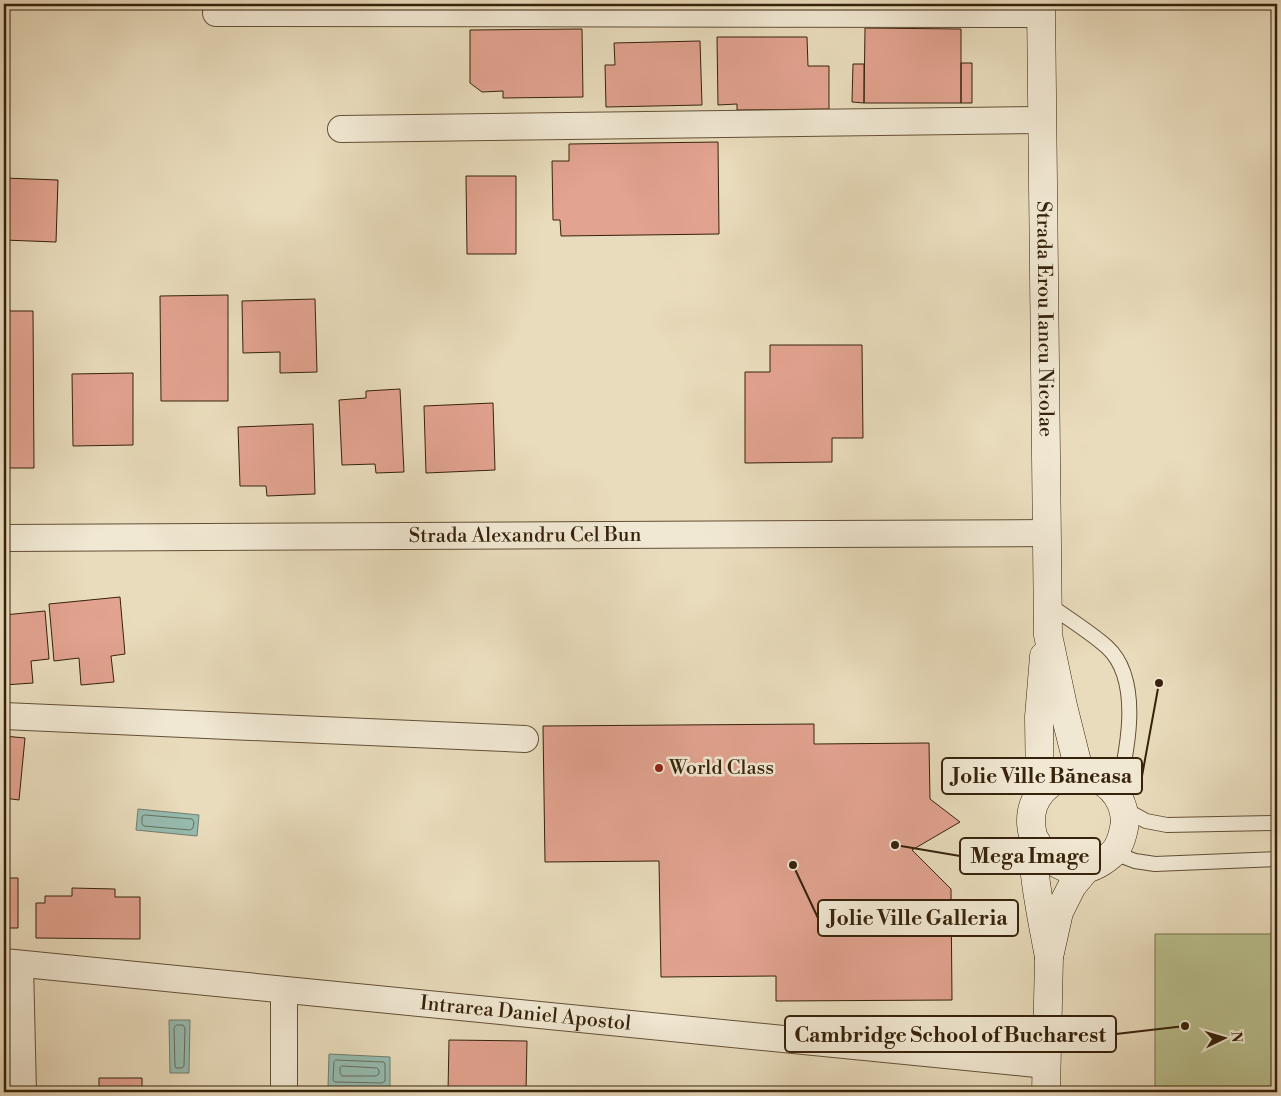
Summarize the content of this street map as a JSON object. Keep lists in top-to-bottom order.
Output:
{
  "streets": {
    "street": ["Strada Erou Iancu Nicolae", "Strada Alexandru Cel Bun", "Intrarea Daniel Apostol"]
  },
  "crossings": [
    ["Strada Erou Iancu Nicolae", "Strada Alexandru Cel Bun"],
    ["Strada Erou Iancu Nicolae", "Intrarea Daniel Apostol"]
  ],
  "places": [
    "Jolie Ville Băneasa",
    "World Class",
    "Mega Image",
    "Jolie Ville Galleria",
    "Cambridge School of Bucharest"
  ],
  "north": "right"
}
